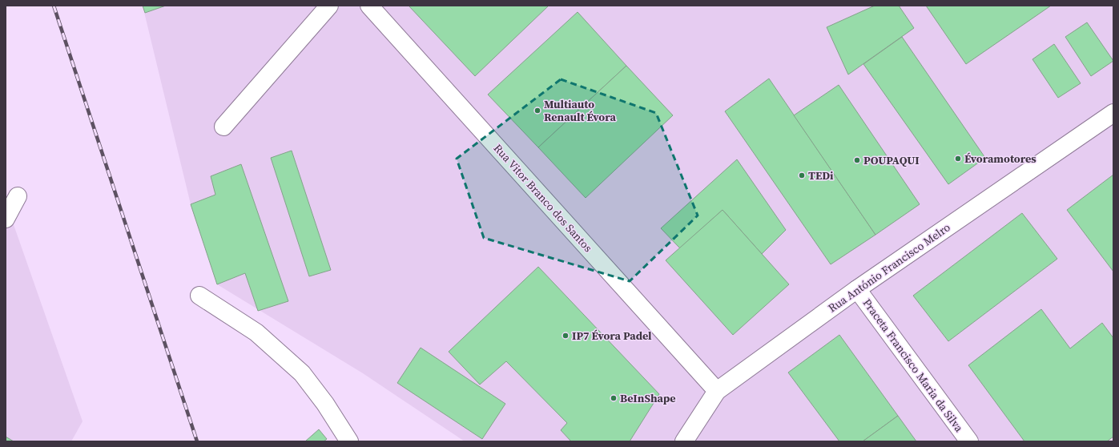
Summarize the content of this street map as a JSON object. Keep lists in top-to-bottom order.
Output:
{
  "streets": {
    "street": ["Rua Vitor Branco dos Santos", "Rua António Francisco Melro", "Praceta Francisco Maria da Silva"]
  },
  "crossings": [
    ["Rua Vitor Branco dos Santos", "Rua António Francisco Melro"],
    ["Rua António Francisco Melro", "Praceta Francisco Maria da Silva"]
  ],
  "places": [
    "Multiauto Renault Évora",
    "Évoramotores",
    "POUPAQUI",
    "TEDi",
    "IP7 Évora Padel",
    "BeInShape"
  ]
}
